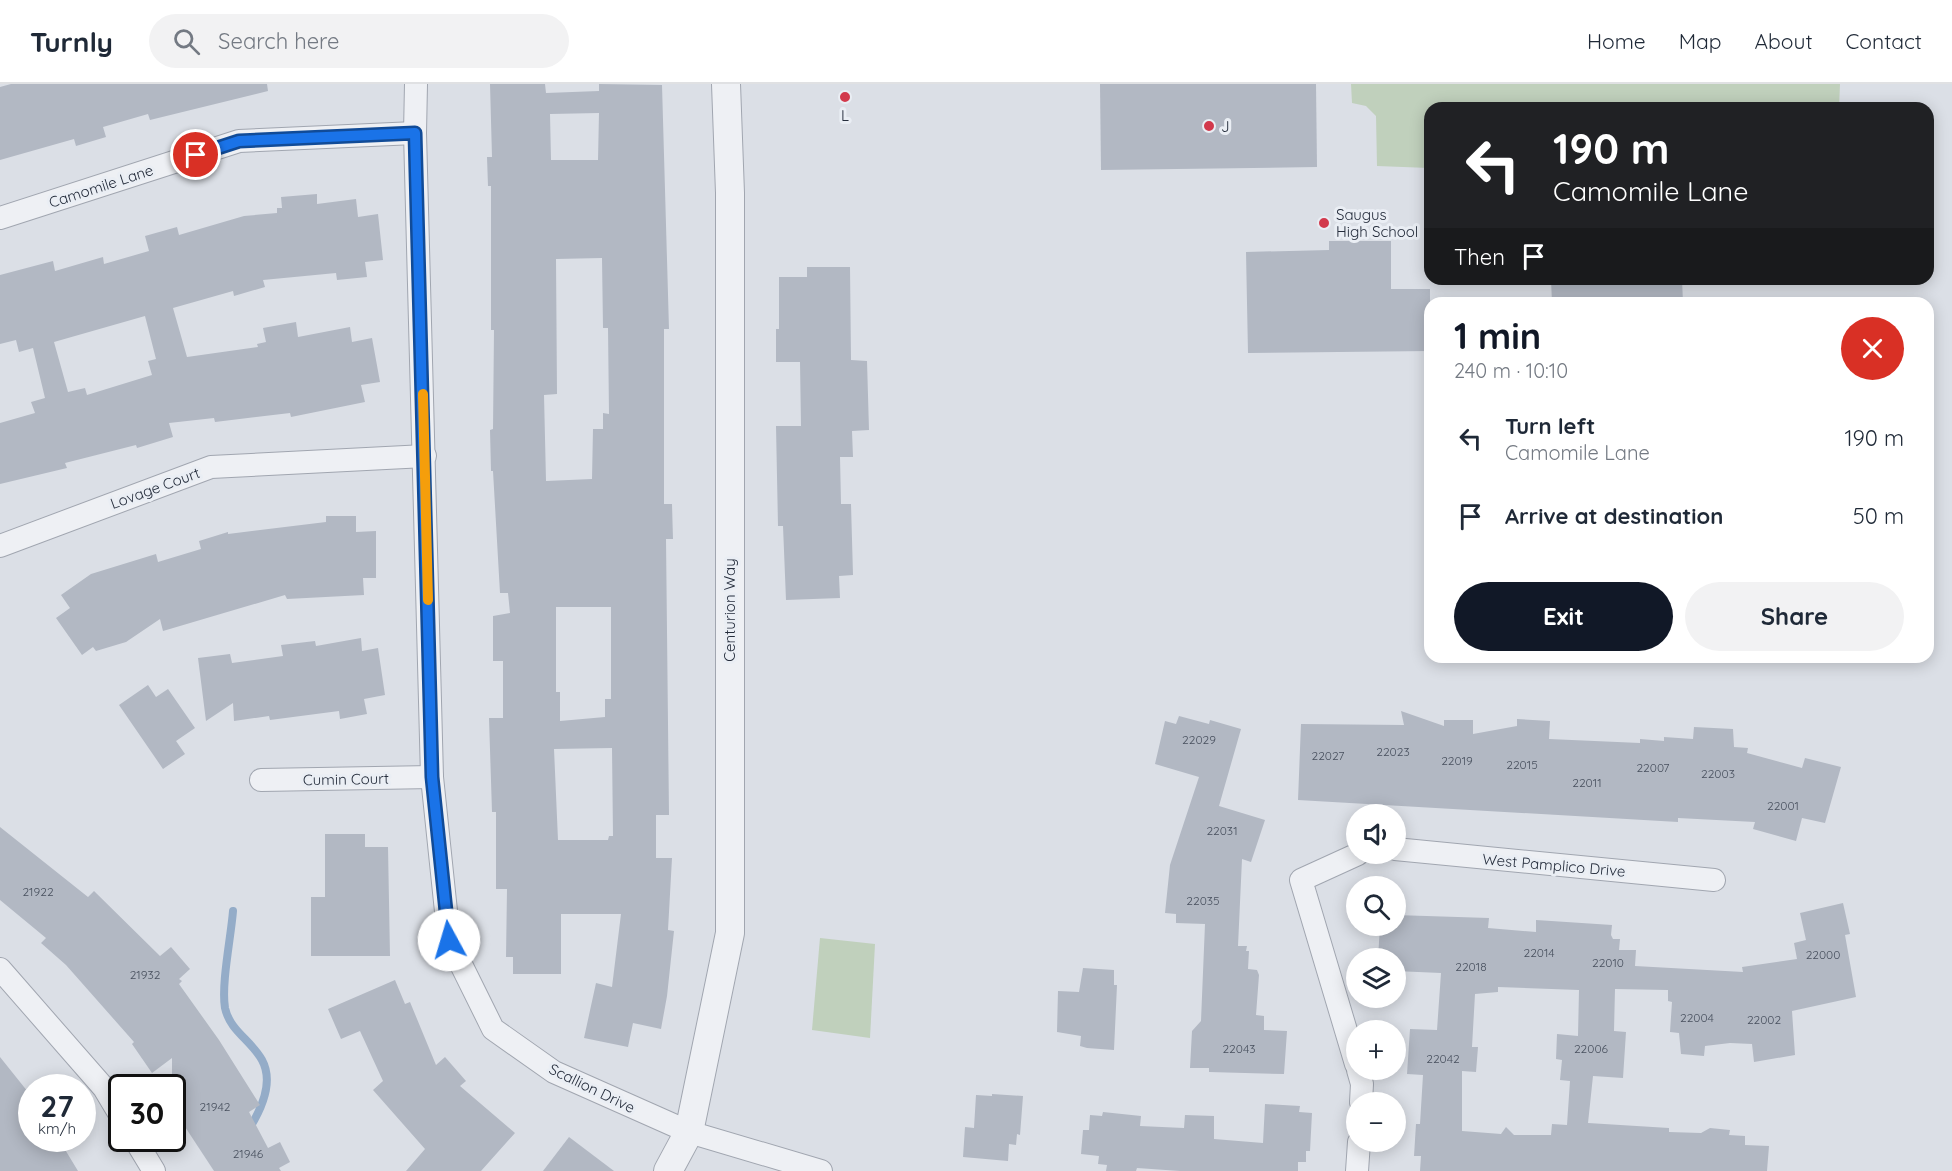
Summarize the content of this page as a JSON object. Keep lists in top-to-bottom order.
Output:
{
  "streets": {
    "street": [
      "Camomile Lane",
      "Lovage Court",
      "Centurion Way",
      "Cumin Court",
      "West Pamplico Drive",
      "Scallion Drive"
    ]
  },
  "crossings": [
    ["Camomile Lane", "Scallion Drive"],
    ["Lovage Court", "Scallion Drive"],
    ["Centurion Way", "Scallion Drive"],
    ["Cumin Court", "Scallion Drive"]
  ],
  "places": ["L", "J", "Saugus High School"],
  "house_numbers": [
    "22029",
    "22023",
    "22027",
    "22019",
    "22015",
    "22007",
    "22003",
    "22011",
    "22001",
    "22031",
    "21922",
    "22035",
    "22014",
    "22000",
    "22010",
    "22018",
    "21932",
    "22004",
    "22002",
    "22043",
    "22006",
    "22042",
    "21942",
    "21946"
  ],
  "page": {
    "header": "Turnly",
    "search": "Search here",
    "nav": [
      "Home",
      "Map",
      "About",
      "Contact"
    ],
    "turn": ["190 m", "Camomile Lane"],
    "then": "Then",
    "heading": ["1 min", "240 m · 10:10"],
    "list": [
      {
        "name": "Turn left",
        "note": "Camomile Lane",
        "value": "190 m"
      },
      {
        "name": "Arrive at destination",
        "value": "50 m"
      }
    ],
    "buttons": ["Exit", "Share"],
    "map_buttons": ["+", "−"],
    "speed": "27 km/h",
    "limit": "30"
  }
}
